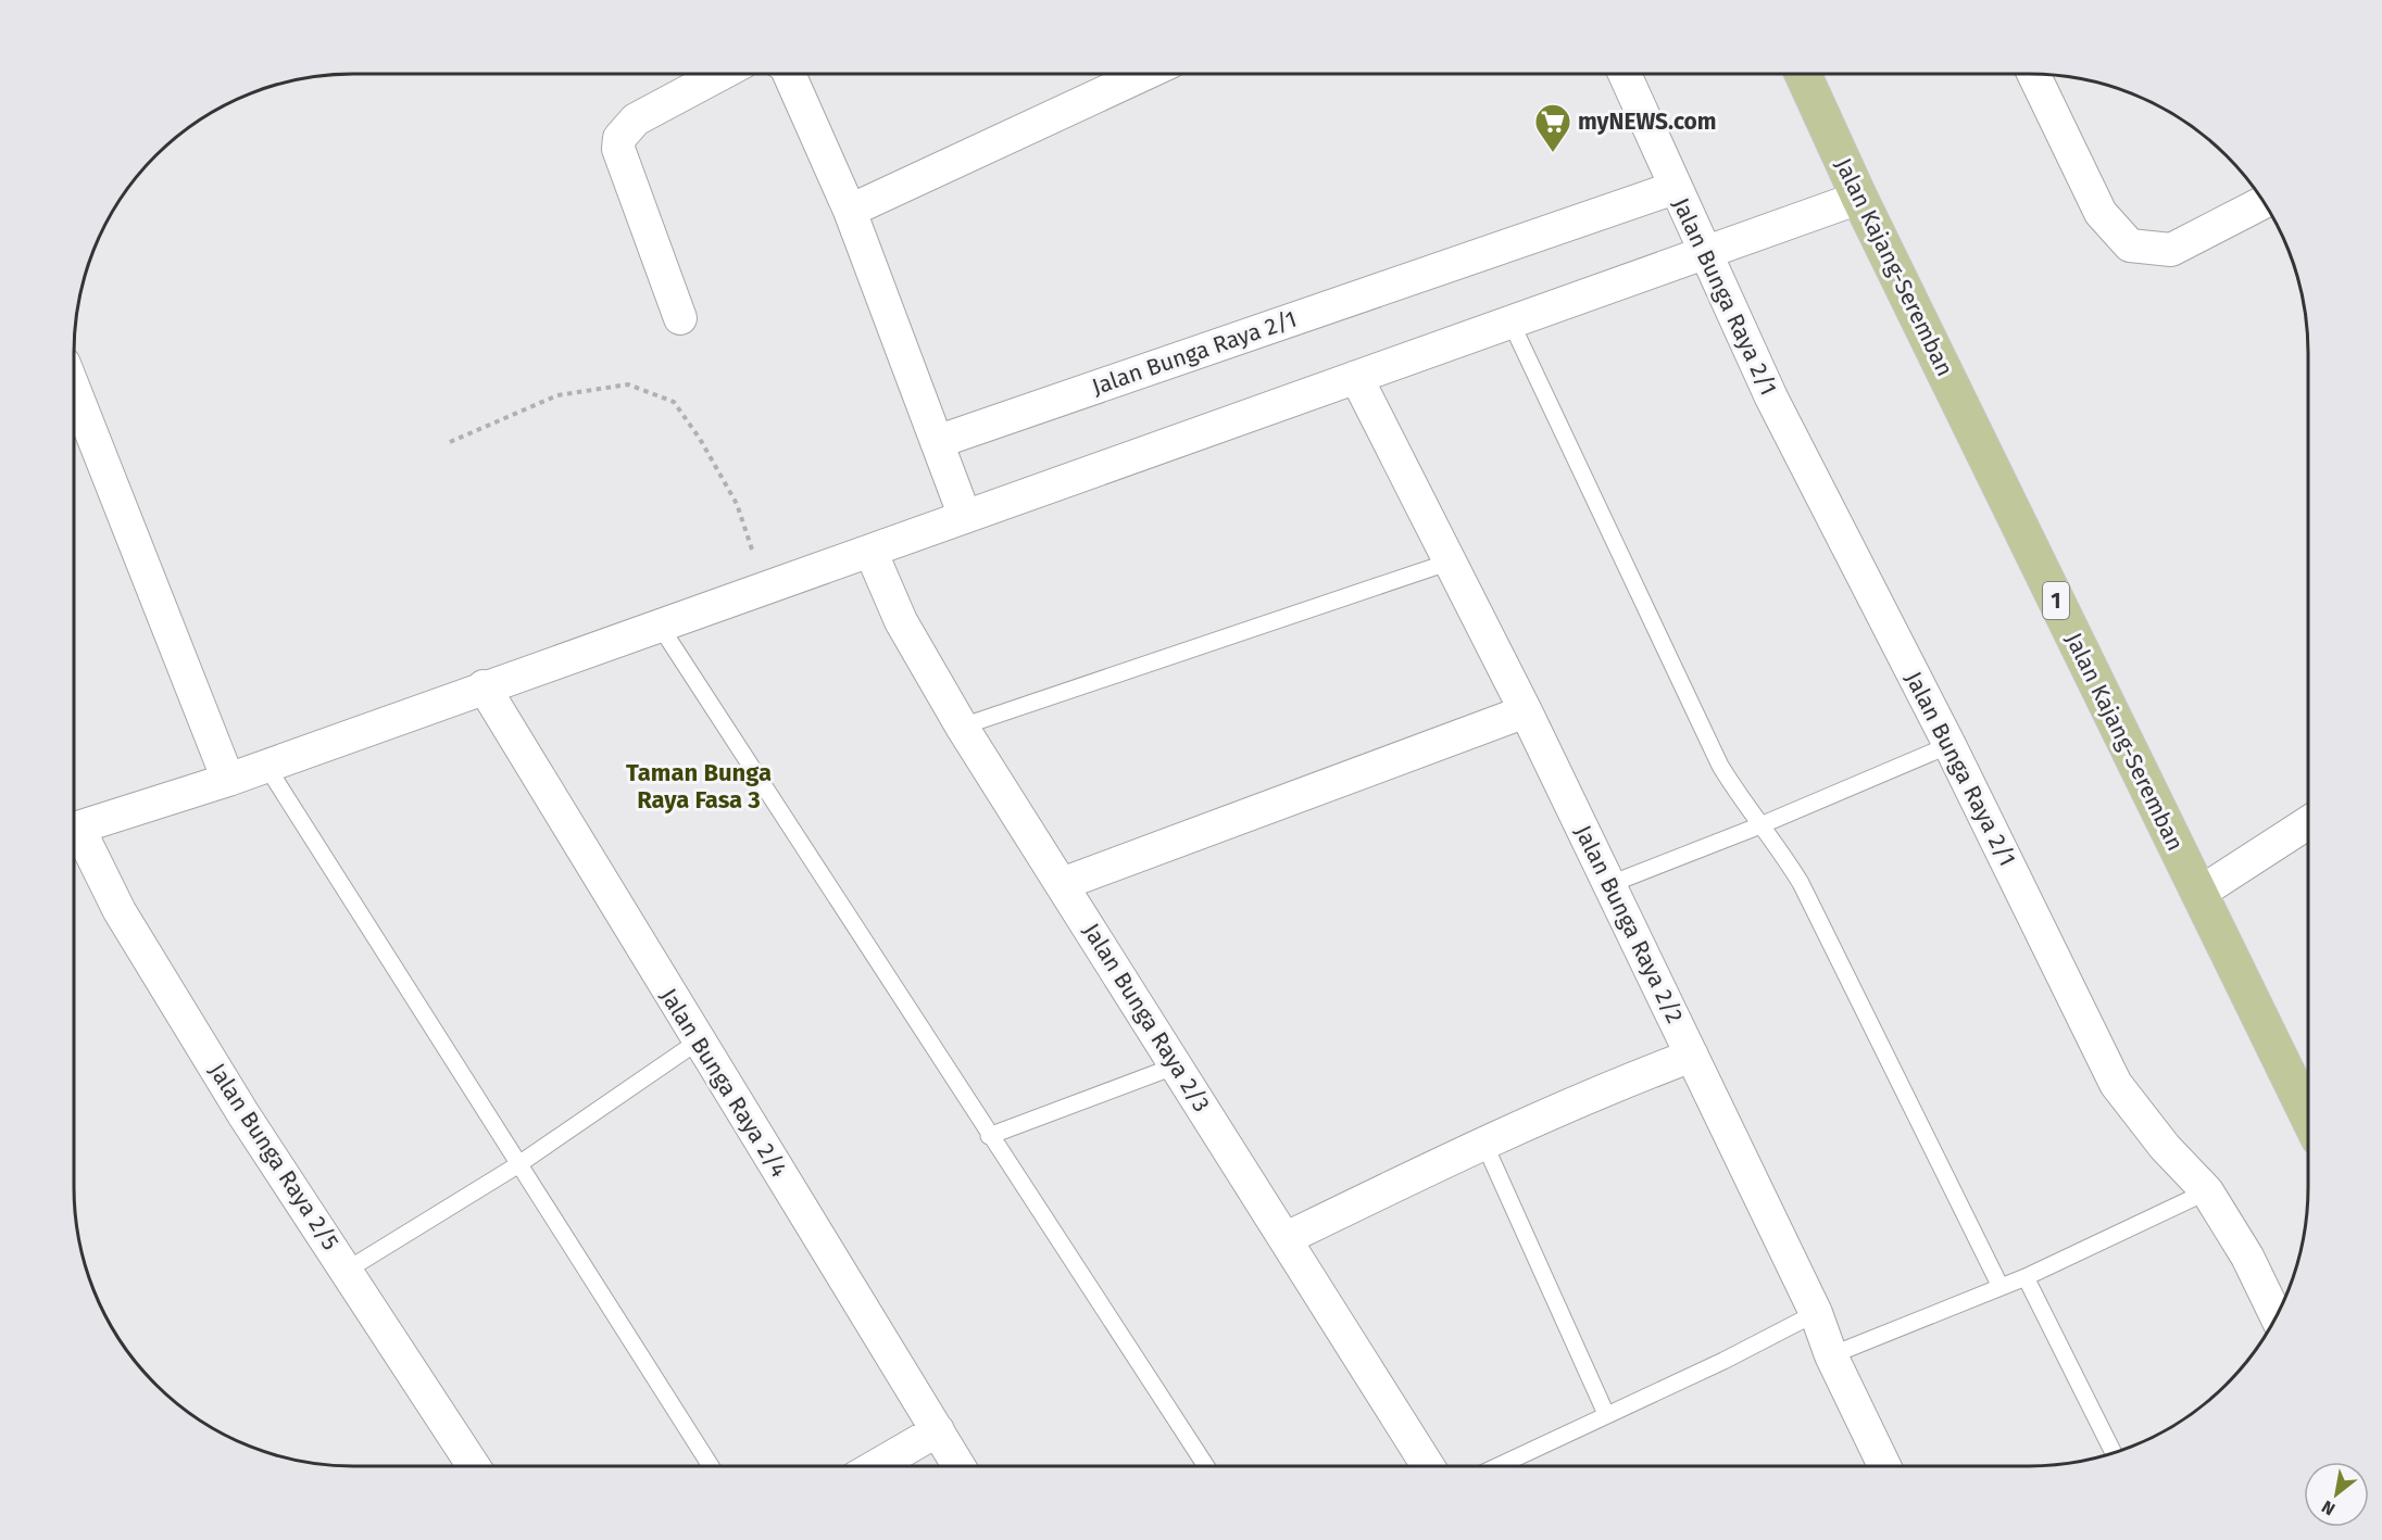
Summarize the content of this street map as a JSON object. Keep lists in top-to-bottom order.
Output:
{
  "streets": {
    "main road": ["Jalan Kajang-Seremban", "1"],
    "street": [
      "Jalan Bunga Raya 2/1",
      "Jalan Bunga Raya 2/2",
      "Jalan Bunga Raya 2/3",
      "Jalan Bunga Raya 2/4",
      "Jalan Bunga Raya 2/5"
    ]
  },
  "districts": ["Taman Bunga Raya Fasa 3"],
  "places": {
    "supermarket": ["myNEWS.com"]
  },
  "north": "bottom left"
}
